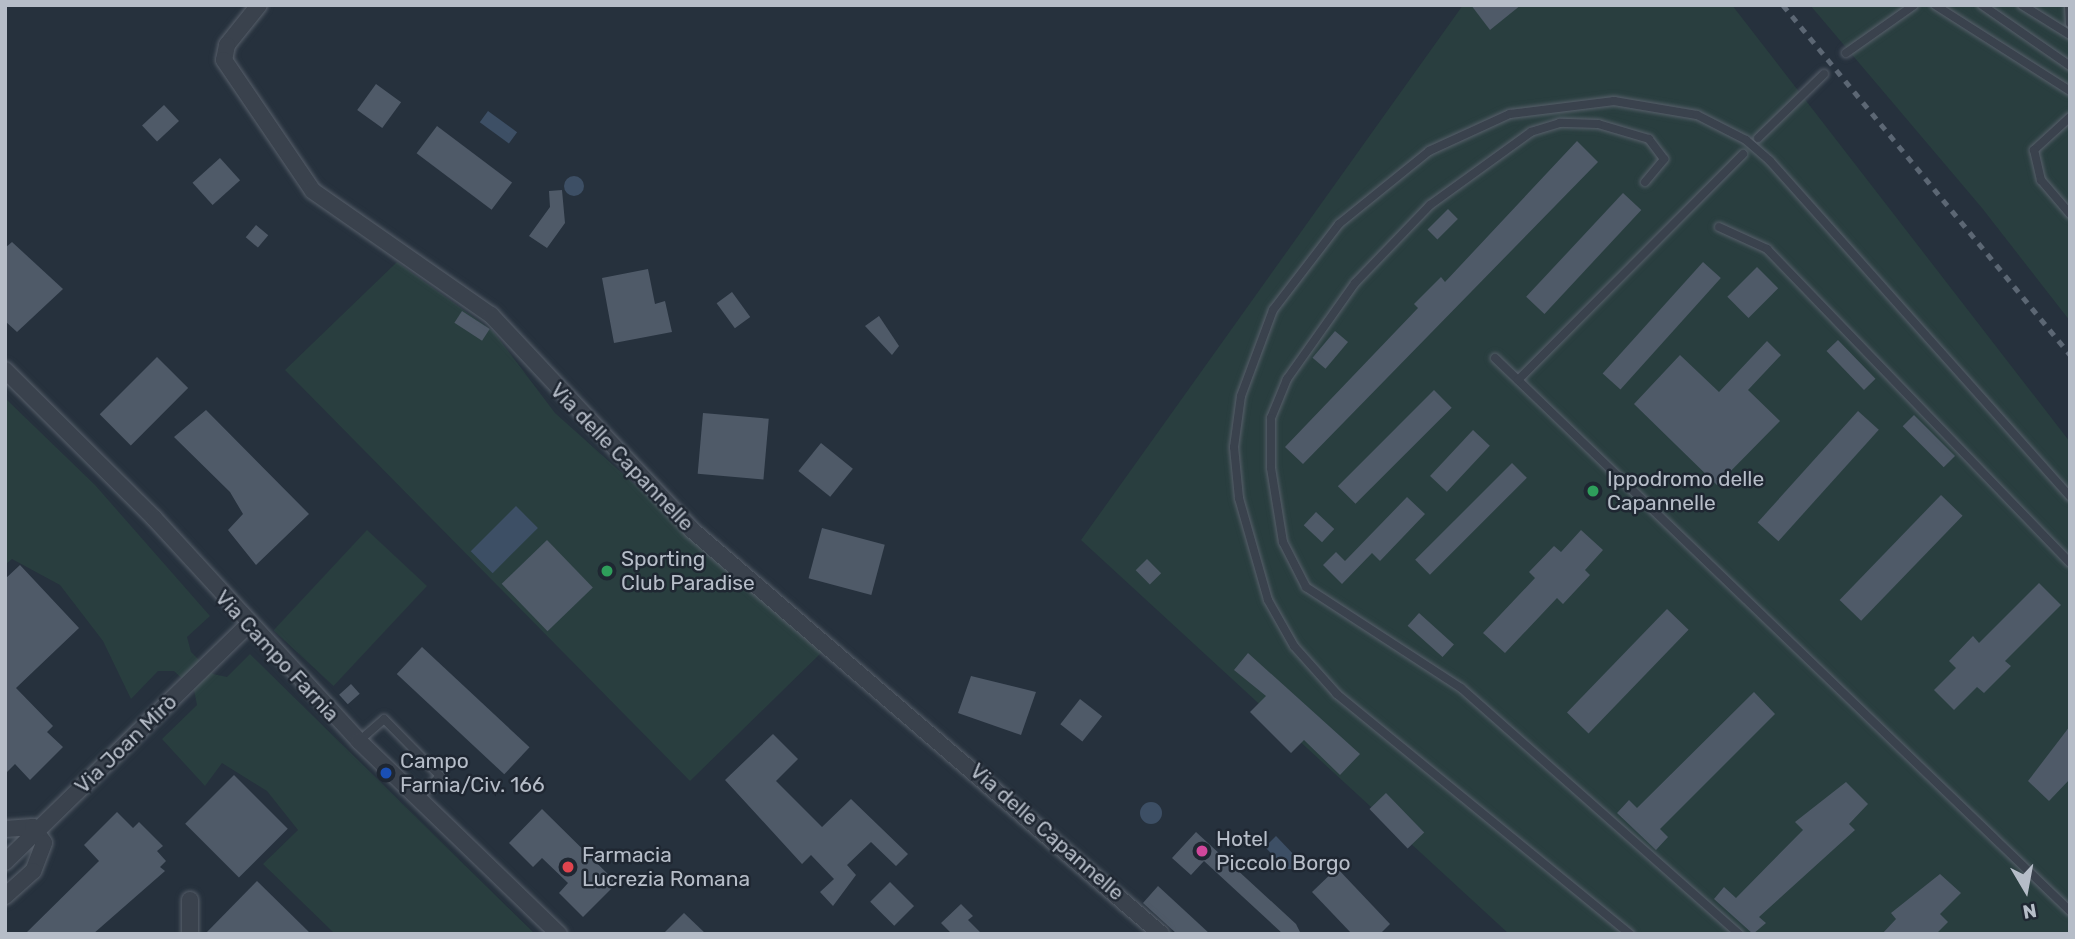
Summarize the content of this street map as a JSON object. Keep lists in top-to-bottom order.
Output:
{
  "streets": {
    "street": ["Via delle Capannelle", "Via Campo Farnia", "Via Joan Mirò"]
  },
  "crossings": [
    ["Via Campo Farnia", "Via Joan Mirò"]
  ],
  "places": [
    "Ippodromo delle Capannelle",
    "Sporting Club Paradise",
    "Campo Farnia/Civ. 166",
    "Hotel Piccolo Borgo",
    "Farmacia Lucrezia Romana"
  ],
  "north": "bottom"
}
